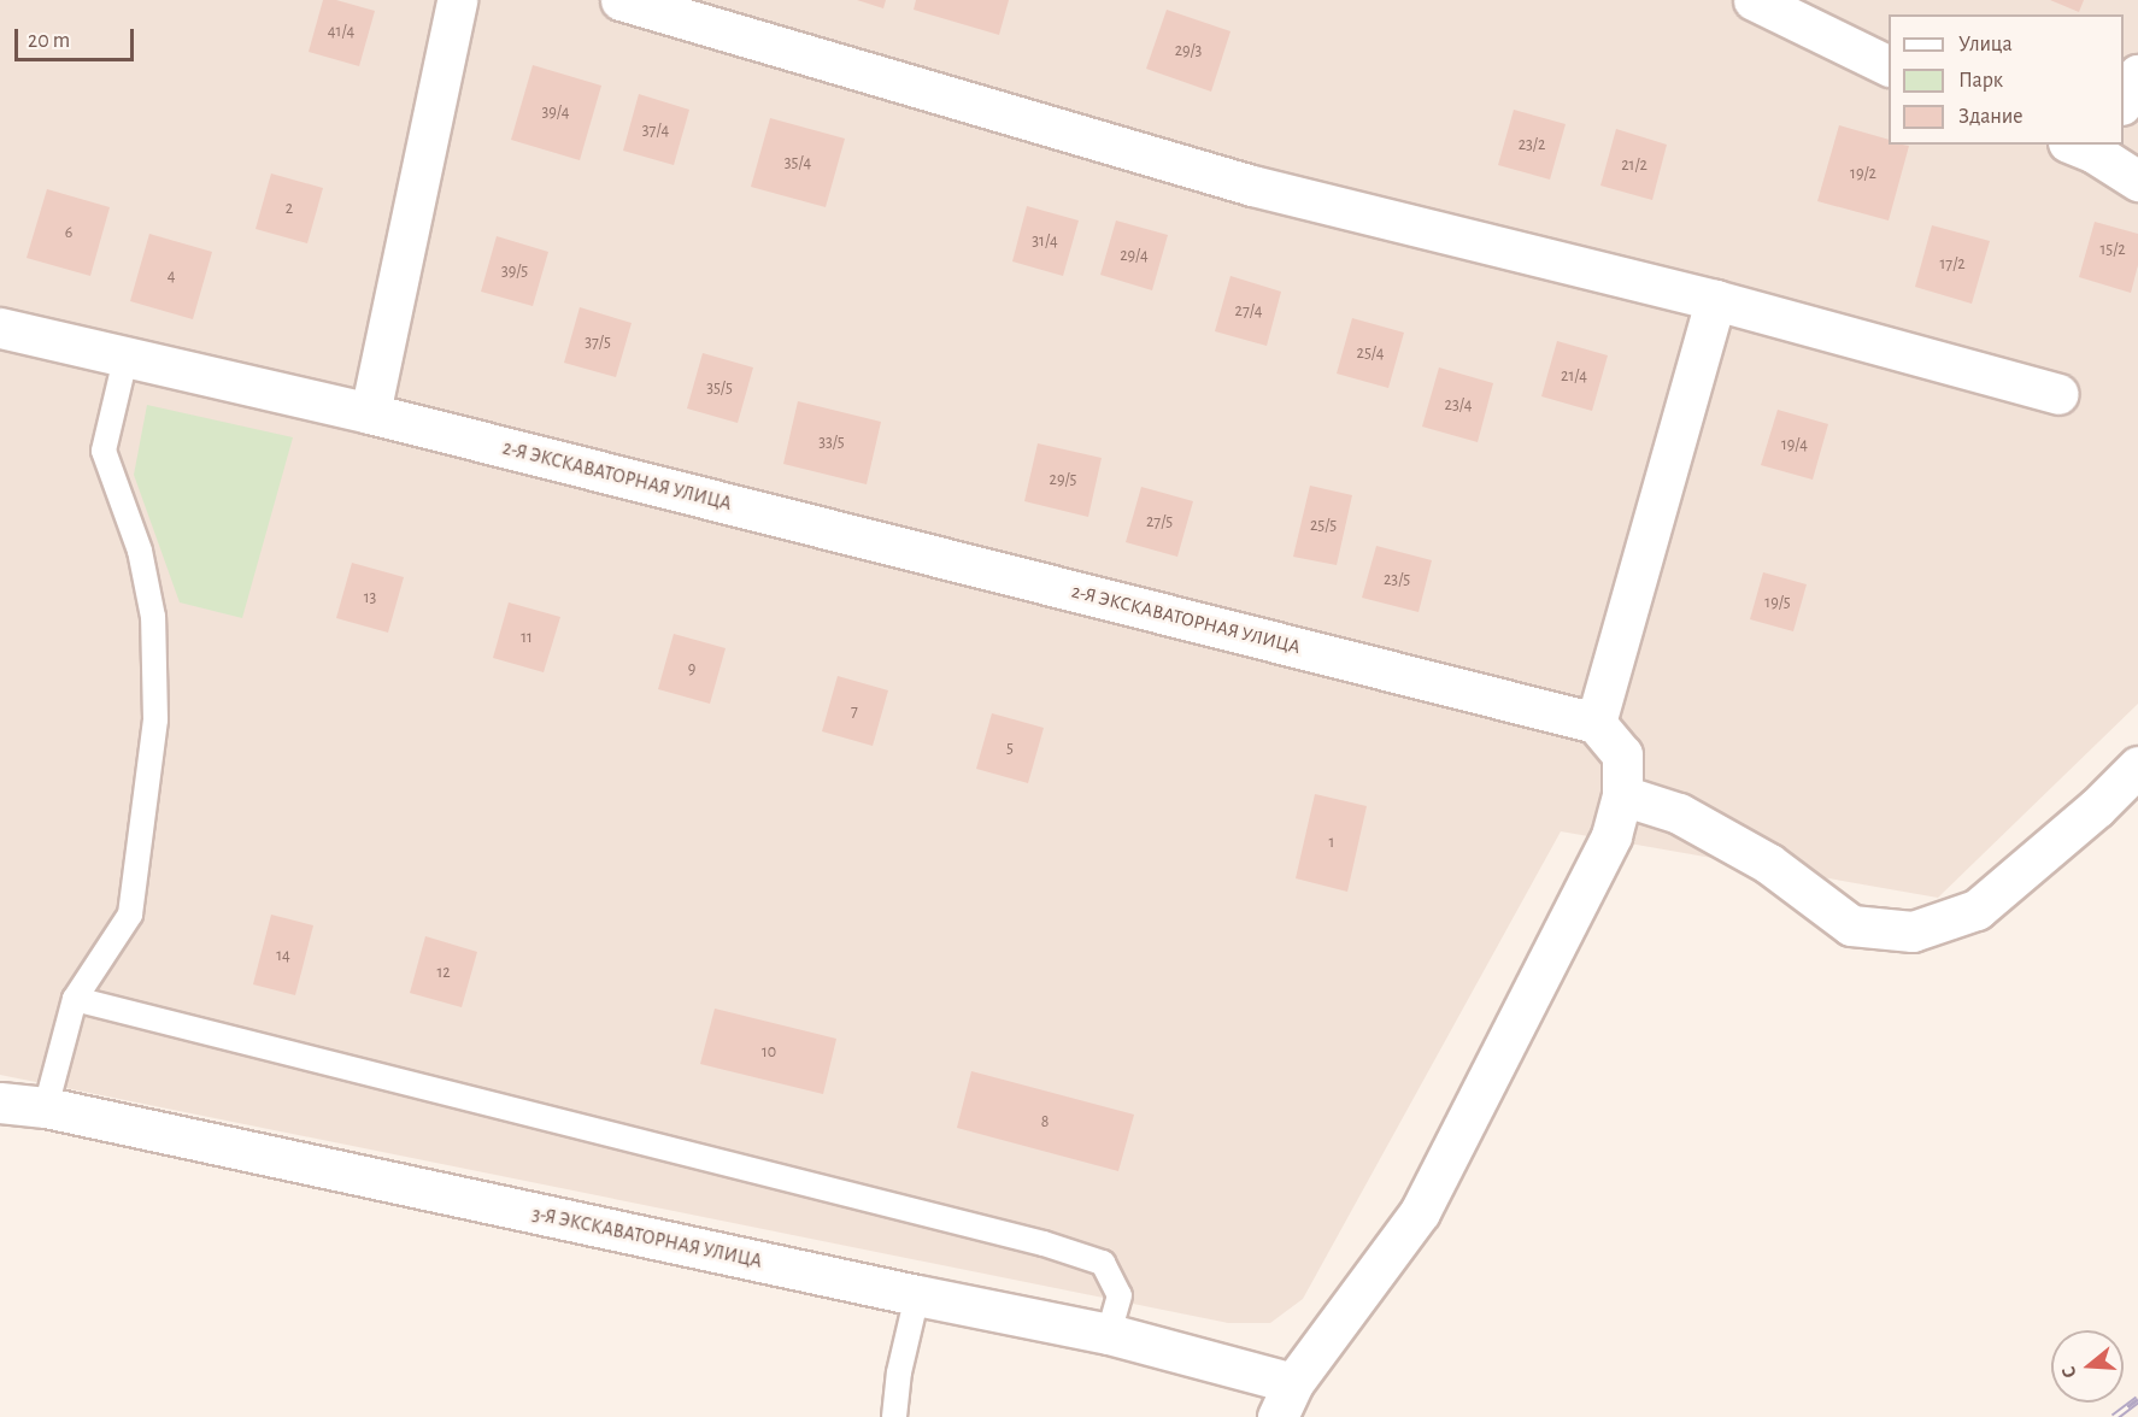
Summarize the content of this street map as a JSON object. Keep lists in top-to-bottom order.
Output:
{
  "streets": {
    "street": ["2-Я ЭКСКАВАТОРНАЯ УЛИЦА", "3-Я ЭКСКАВАТОРНАЯ УЛИЦА"]
  },
  "house_numbers": [
    "41/4",
    "29/3",
    "39/4",
    "37/4",
    "23/2",
    "35/4",
    "21/2",
    "19/2",
    "2",
    "6",
    "31/4",
    "15/2",
    "29/4",
    "17/2",
    "39/5",
    "4",
    "27/4",
    "37/5",
    "25/4",
    "21/4",
    "35/5",
    "23/4",
    "33/5",
    "19/4",
    "29/5",
    "27/5",
    "25/5",
    "23/5",
    "13",
    "19/5",
    "11",
    "9",
    "7",
    "5",
    "1",
    "14",
    "12",
    "10",
    "8"
  ],
  "legend": ["Улица", "Парк", "Здание"],
  "scale_bar": "20 m",
  "north": "left"
}
